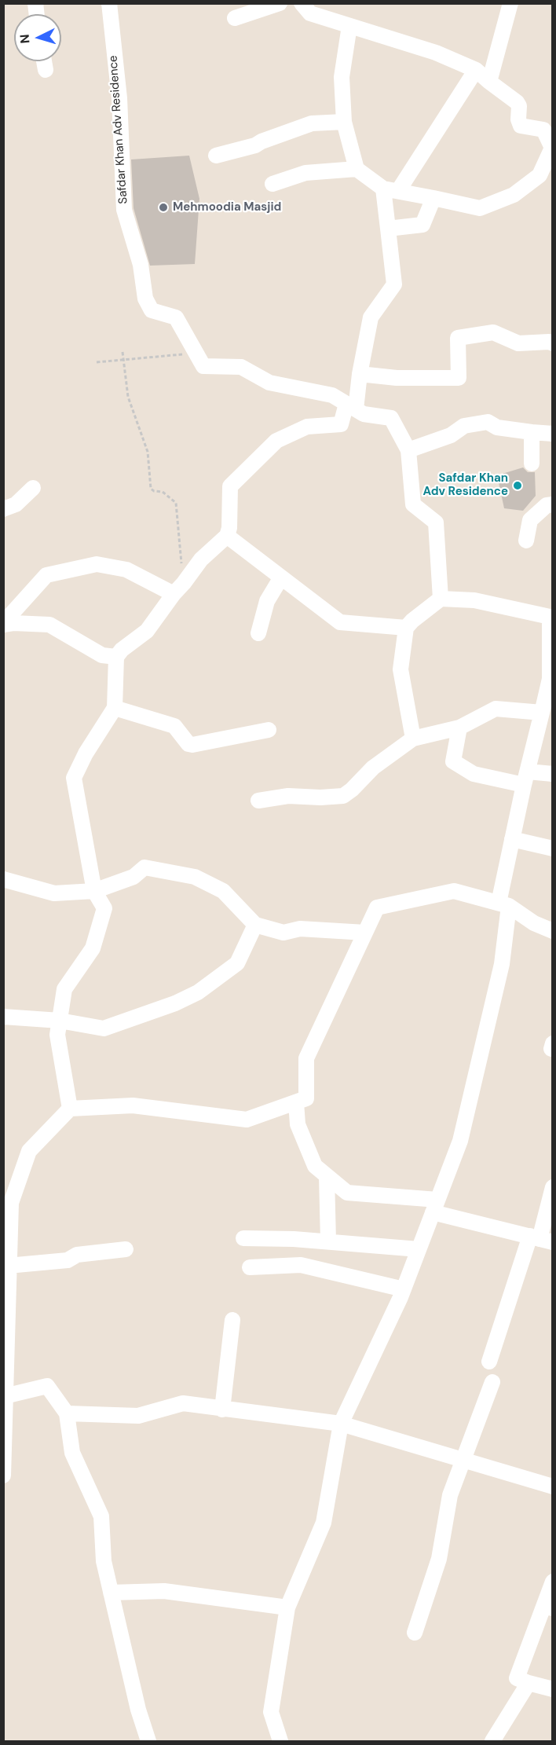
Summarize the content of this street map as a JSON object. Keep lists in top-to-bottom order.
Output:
{
  "streets": {
    "street": ["Safdar Khan Adv Residence"]
  },
  "places": ["Mehmoodia Masjid", "Safdar Khan Adv Residence"],
  "north": "left"
}
